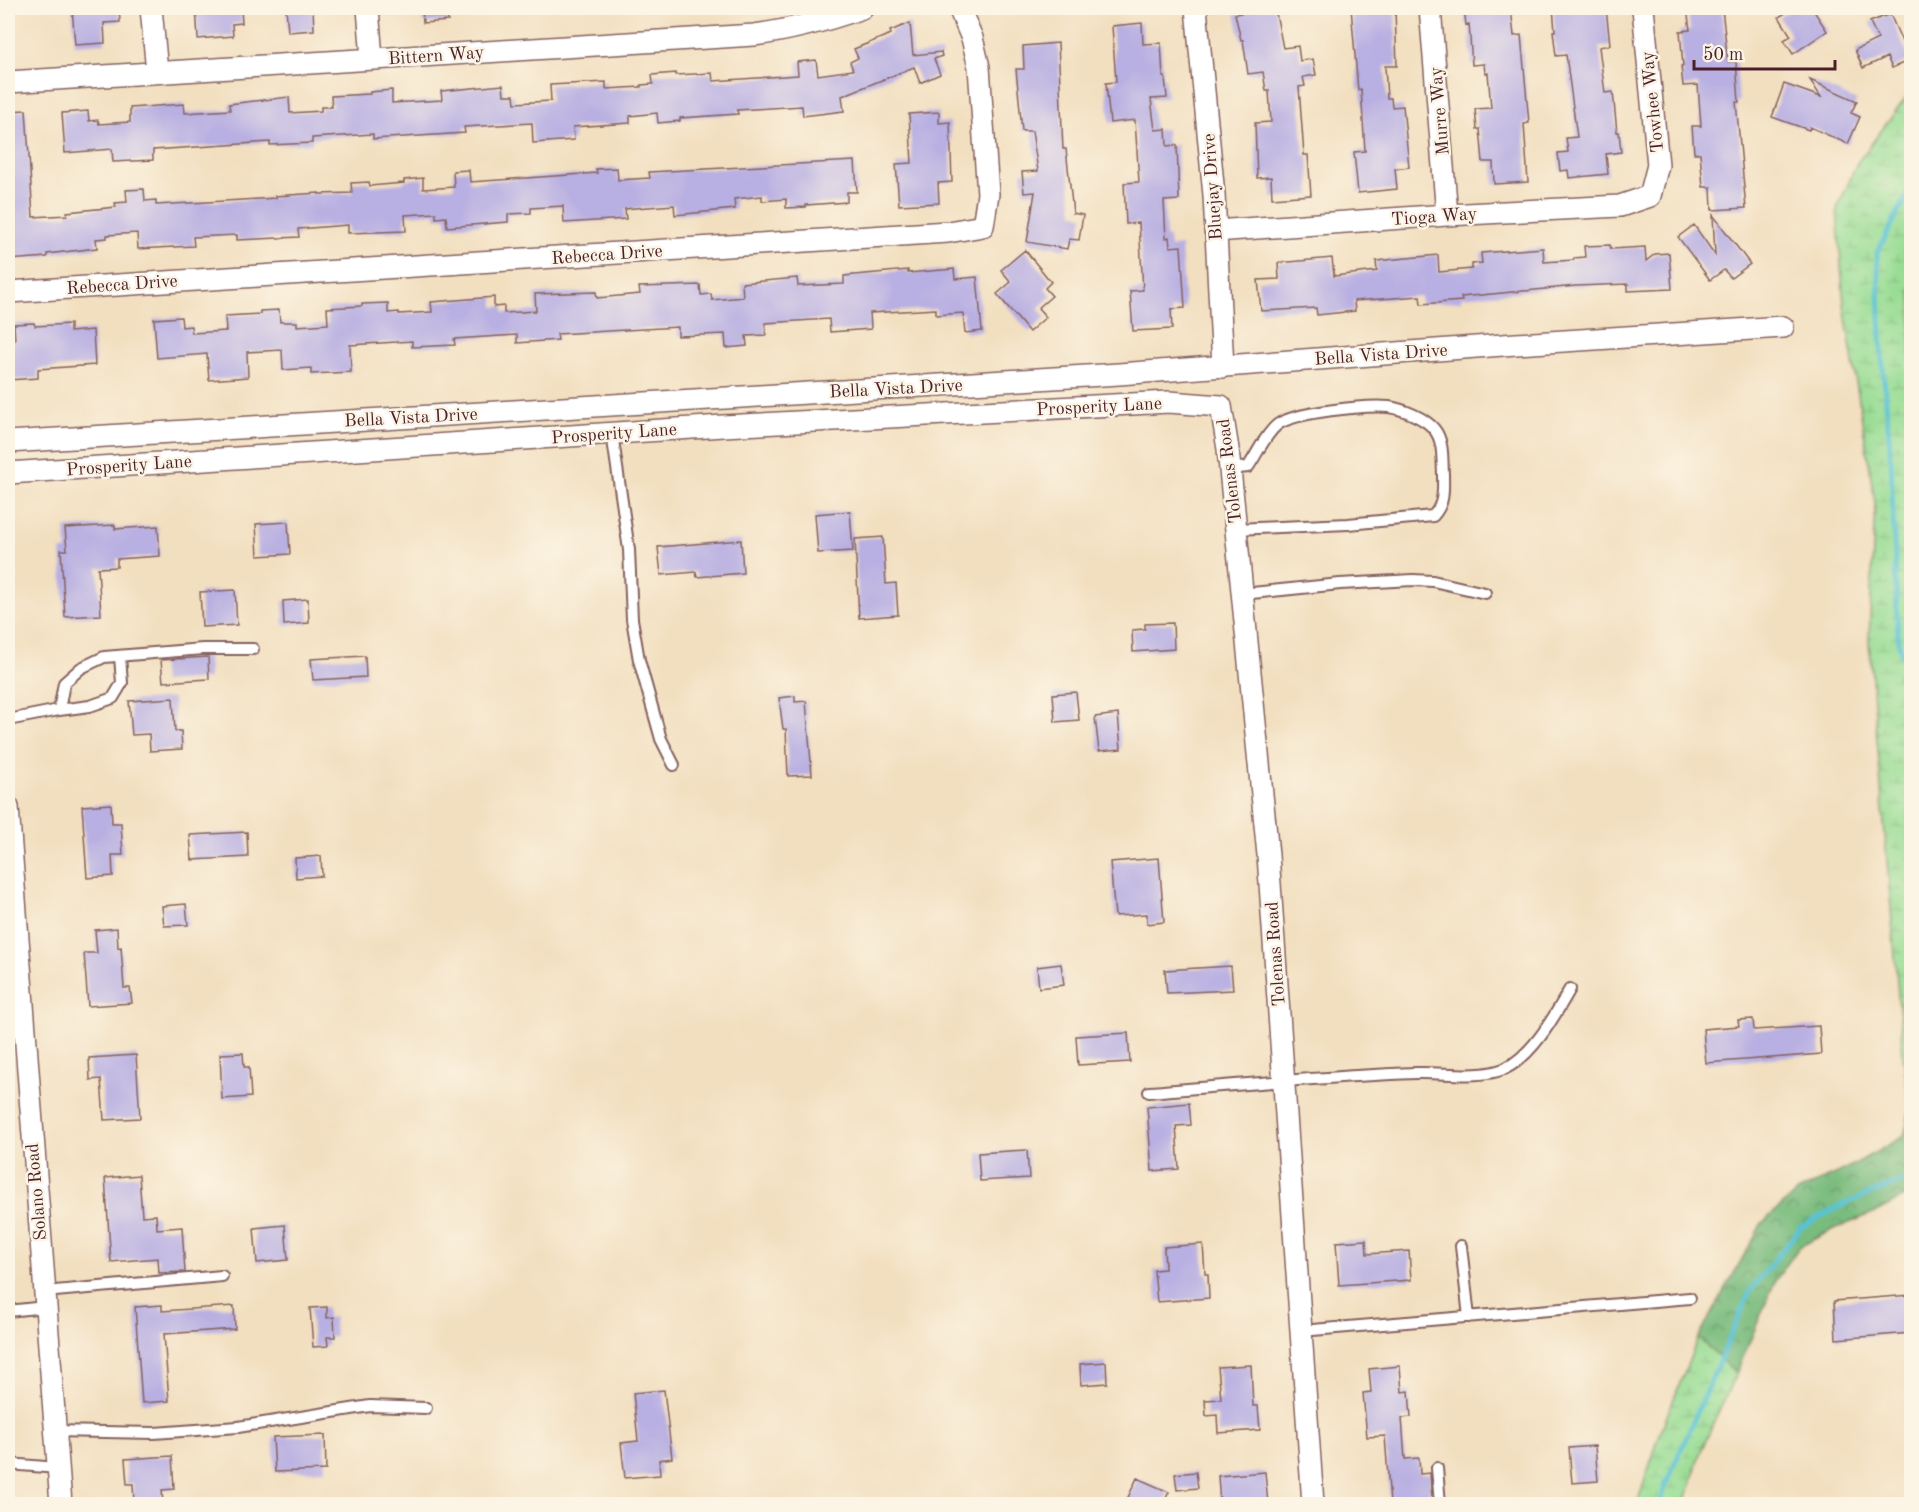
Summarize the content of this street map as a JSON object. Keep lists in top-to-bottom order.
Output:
{
  "streets": {
    "street": [
      "Bittern Way",
      "Towhee Way",
      "Murre Way",
      "Bluejay Drive",
      "Tioga Way",
      "Rebecca Drive",
      "Bella Vista Drive",
      "Prosperity Lane",
      "Tolenas Road",
      "Solano Road"
    ]
  },
  "crossings": [
    ["Towhee Way", "Tioga Way"],
    ["Murre Way", "Tioga Way"],
    ["Bluejay Drive", "Tioga Way"],
    ["Bluejay Drive", "Bella Vista Drive"],
    ["Prosperity Lane", "Tolenas Road"]
  ],
  "scale_bar": "50 m"
}
